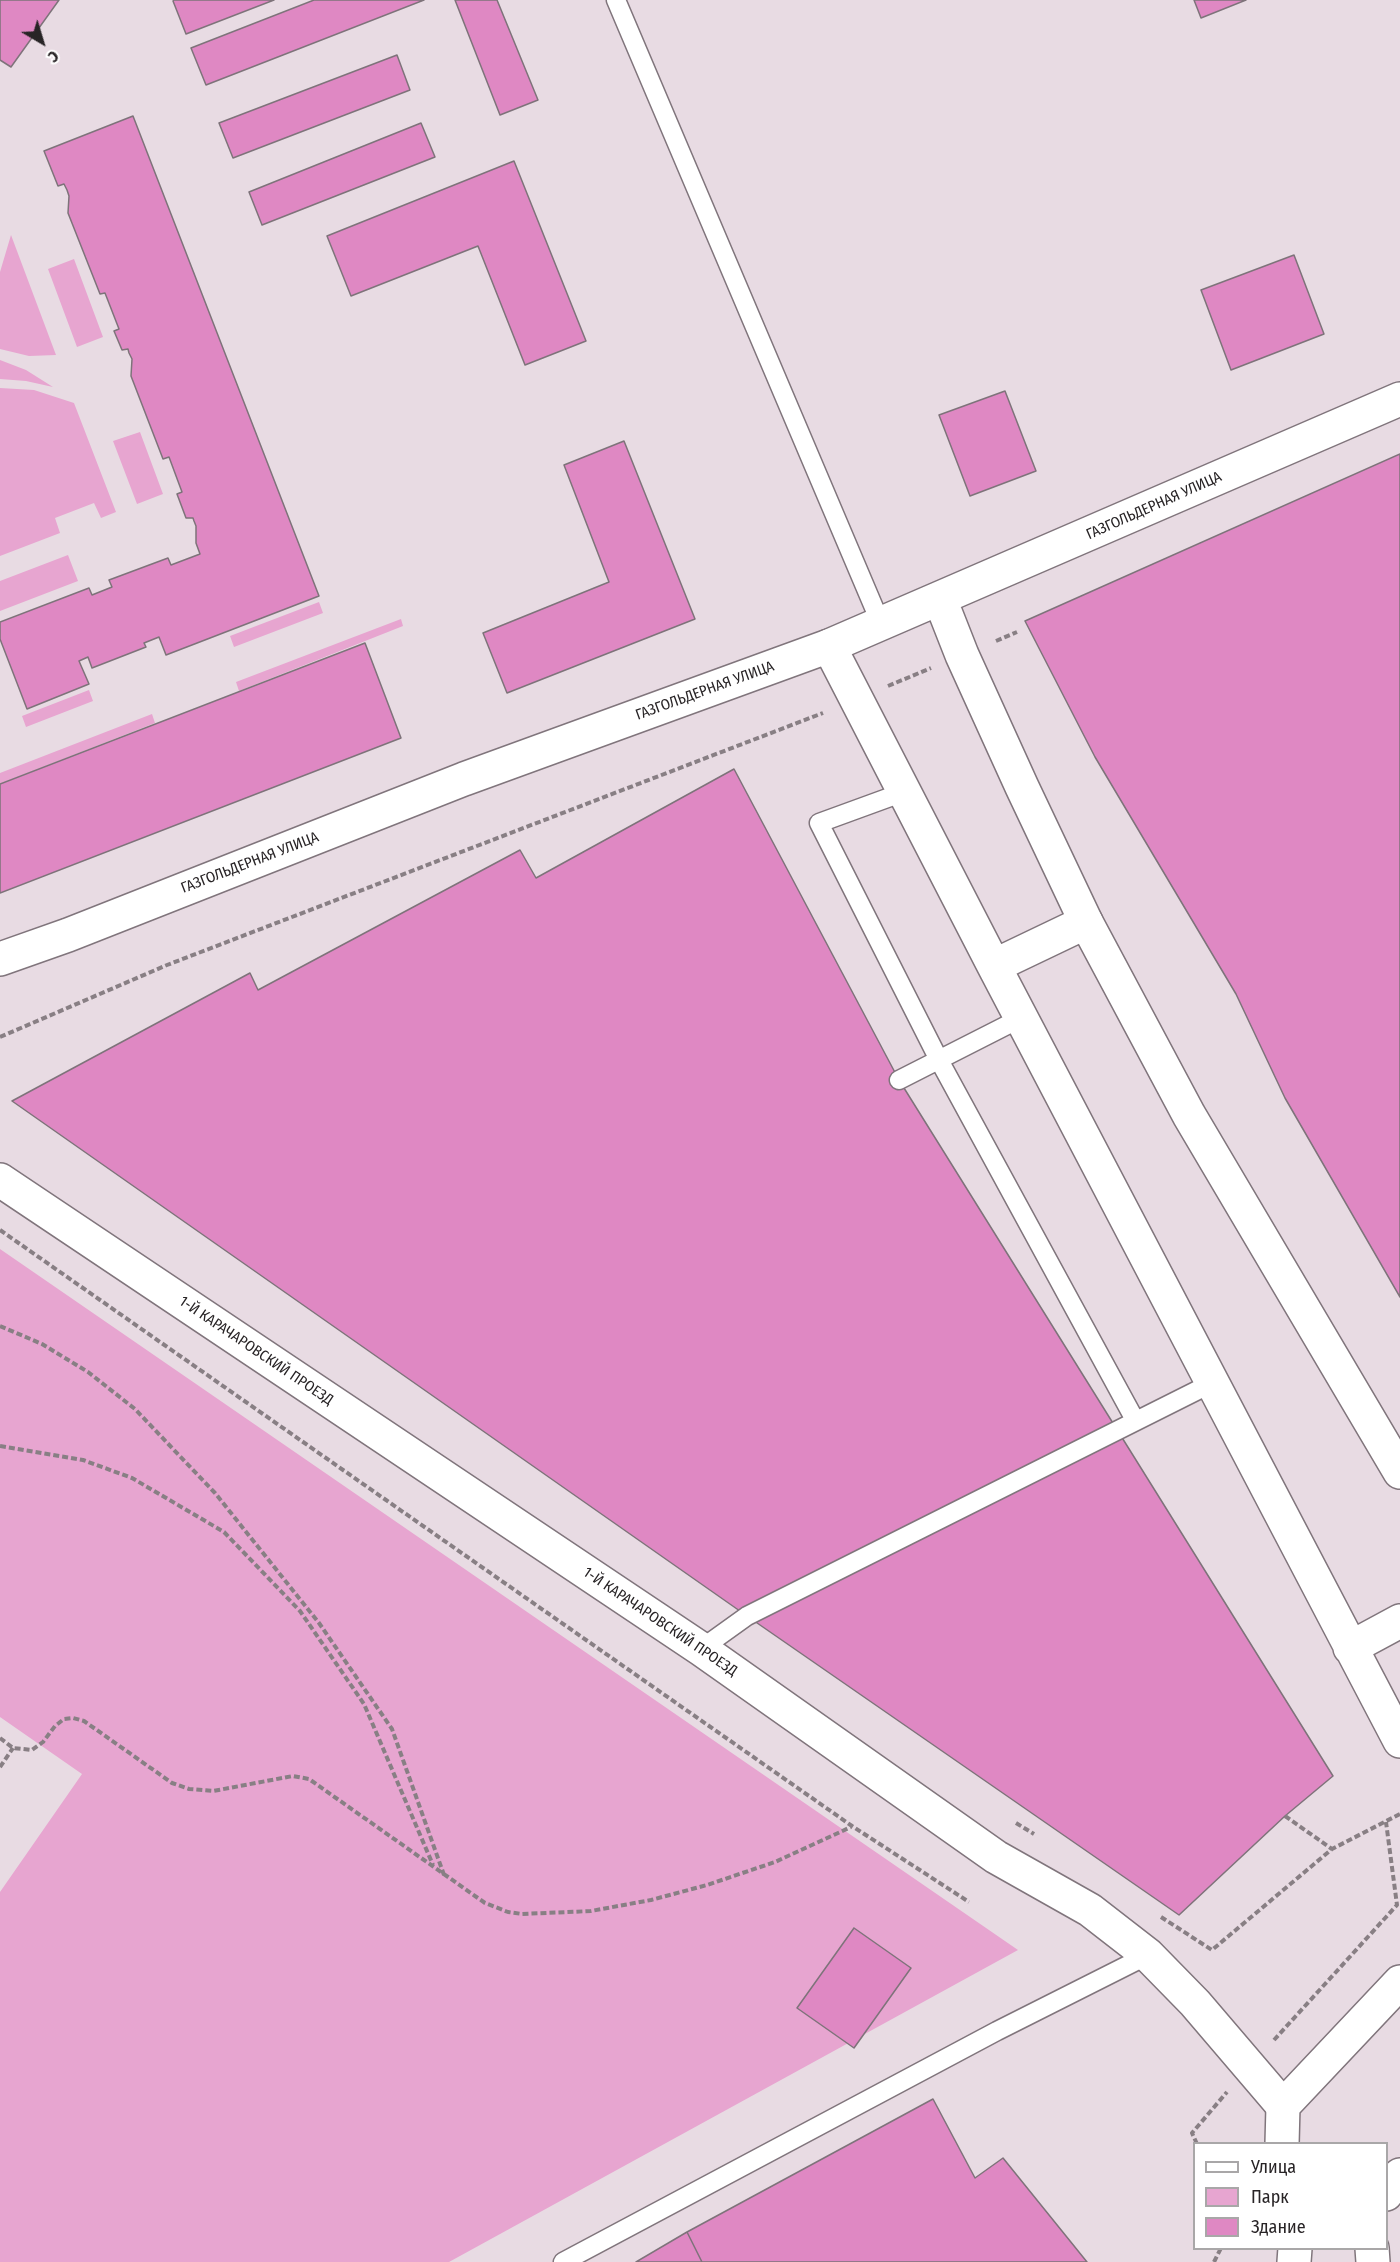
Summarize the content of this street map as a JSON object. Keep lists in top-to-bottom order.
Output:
{
  "streets": {
    "street": ["ГАЗГОЛЬДЕРНАЯ УЛИЦА", "1-Й КАРАЧАРОВСКИЙ ПРОЕЗД"]
  },
  "legend": ["Улица", "Парк", "Здание"],
  "north": "bottom right"
}
